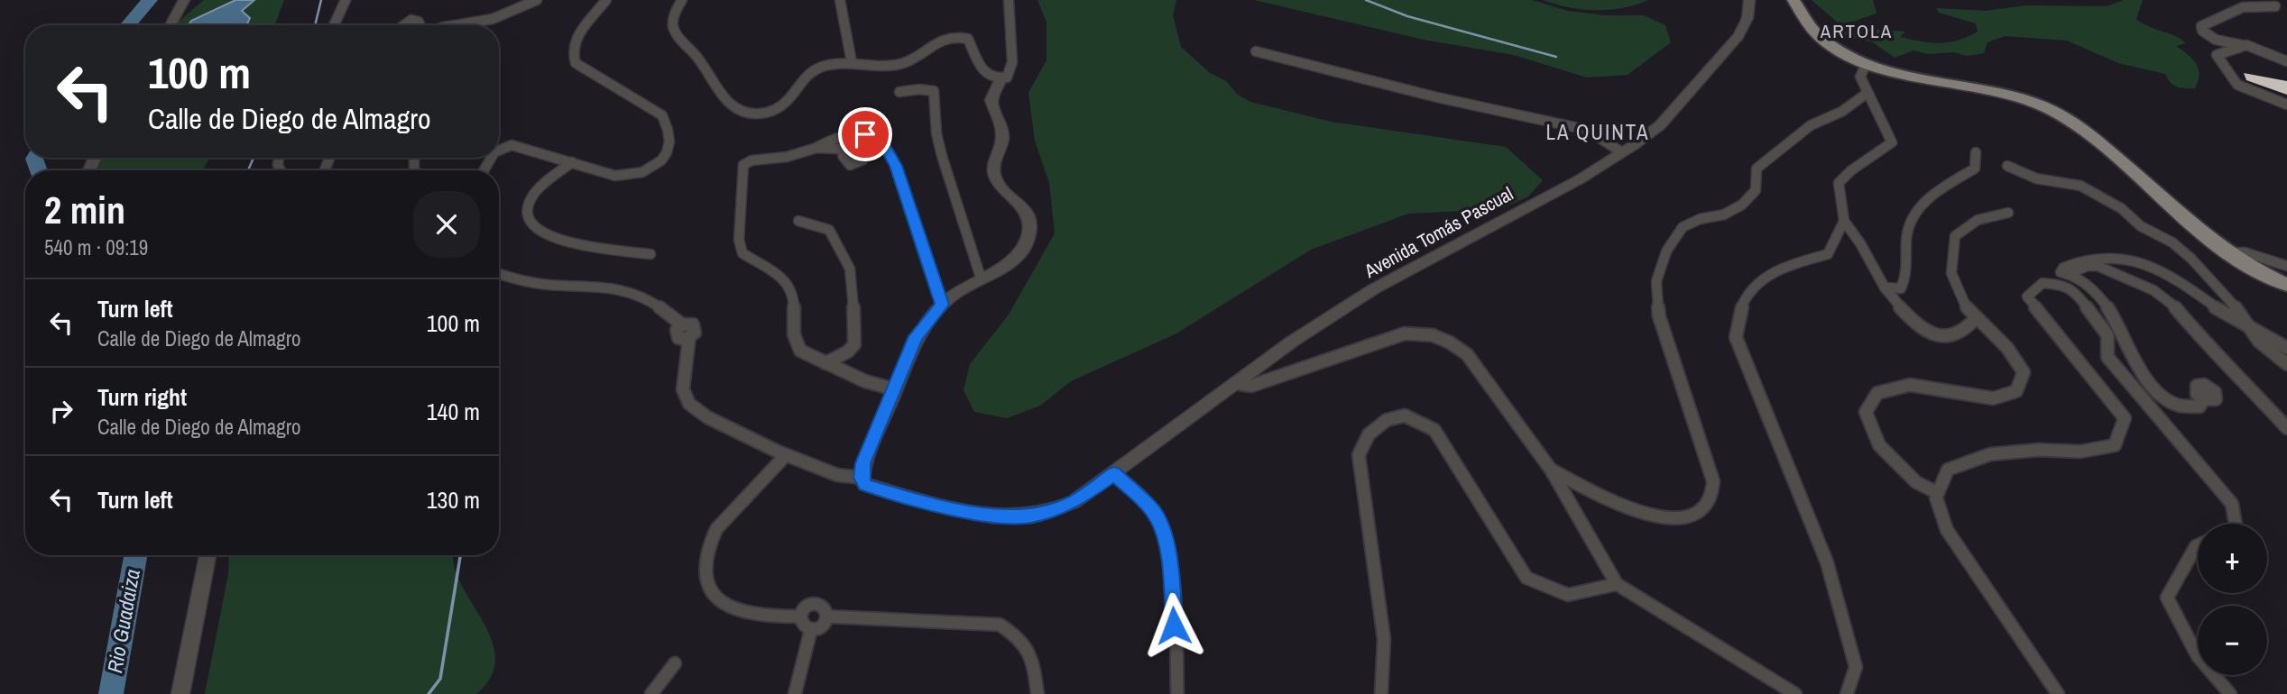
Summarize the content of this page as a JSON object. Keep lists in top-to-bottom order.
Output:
{
  "streets": {
    "street": ["Avenida Tomás Pascual"]
  },
  "districts": ["ARTOLA", "LA QUINTA"],
  "water": ["Rio Guadaiza"],
  "page": {
    "turn": ["100 m", "Calle de Diego de Almagro"],
    "heading": ["2 min", "540 m · 09:19"],
    "list": [
      {
        "name": "Turn left",
        "note": "Calle de Diego de Almagro",
        "value": "100 m"
      },
      {
        "name": "Turn right",
        "note": "Calle de Diego de Almagro",
        "value": "140 m"
      },
      {
        "name": "Turn left",
        "value": "130 m"
      }
    ],
    "map_buttons": ["+", "−"]
  }
}
